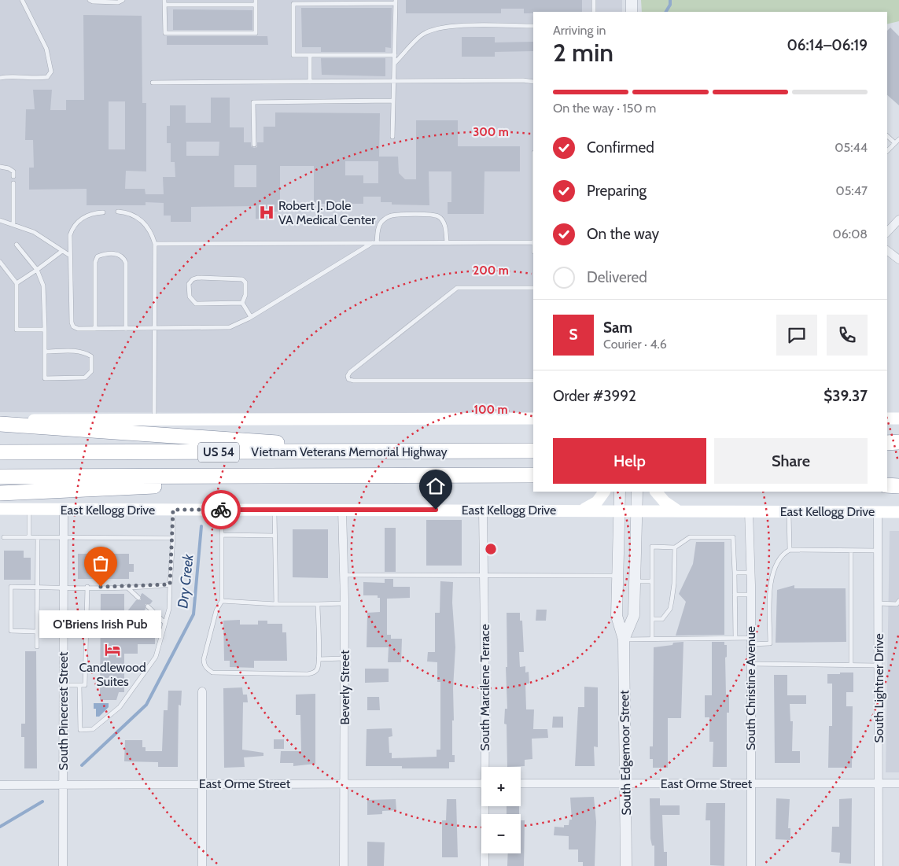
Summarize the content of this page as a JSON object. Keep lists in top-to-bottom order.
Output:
{
  "streets": {
    "highway": ["Vietnam Veterans Memorial Highway", "US 54"],
    "main road": ["East Kellogg Drive"],
    "street": [
      "Beverly Street",
      "South Marcilene Terrace",
      "South Christine Avenue",
      "South Lightner Drive",
      "South Pinecrest Street",
      "South Edgemoor Street",
      "East Orme Street"
    ]
  },
  "crossings": [
    ["East Kellogg Drive", "Beverly Street"],
    ["East Kellogg Drive", "South Marcilene Terrace"],
    ["East Kellogg Drive", "South Christine Avenue"],
    ["East Kellogg Drive", "South Lightner Drive"],
    ["East Kellogg Drive", "South Pinecrest Street"],
    ["East Kellogg Drive", "South Edgemoor Street"],
    ["Beverly Street", "East Orme Street"],
    ["South Christine Avenue", "East Orme Street"],
    ["South Lightner Drive", "East Orme Street"],
    ["South Pinecrest Street", "East Orme Street"],
    ["South Edgemoor Street", "East Orme Street"]
  ],
  "water": ["Dry Creek"],
  "places": {
    "hospital": ["Robert J. Dole VA Medical Center"],
    "other": ["O'Briens Irish Pub"],
    "hotel": ["Candlewood Suites"]
  },
  "page": {
    "heading": ["2 min", "Arriving in", "06:14–06:19"],
    "panel": [
      "Sam",
      "Courier · 4.6",
      "Order #3992",
      "$39.37"
    ],
    "bar": "On the way · 150 m",
    "list": [
      ["Confirmed", "05:44"],
      ["Preparing", "05:47"],
      ["On the way", "06:08"],
      "Delivered"
    ],
    "round": "S",
    "buttons": ["Help", "Share"],
    "bubble": "O'Briens Irish Pub",
    "map_buttons": ["+", "−"]
  },
  "rings": ["300 m", "200 m", "100 m"]
}
